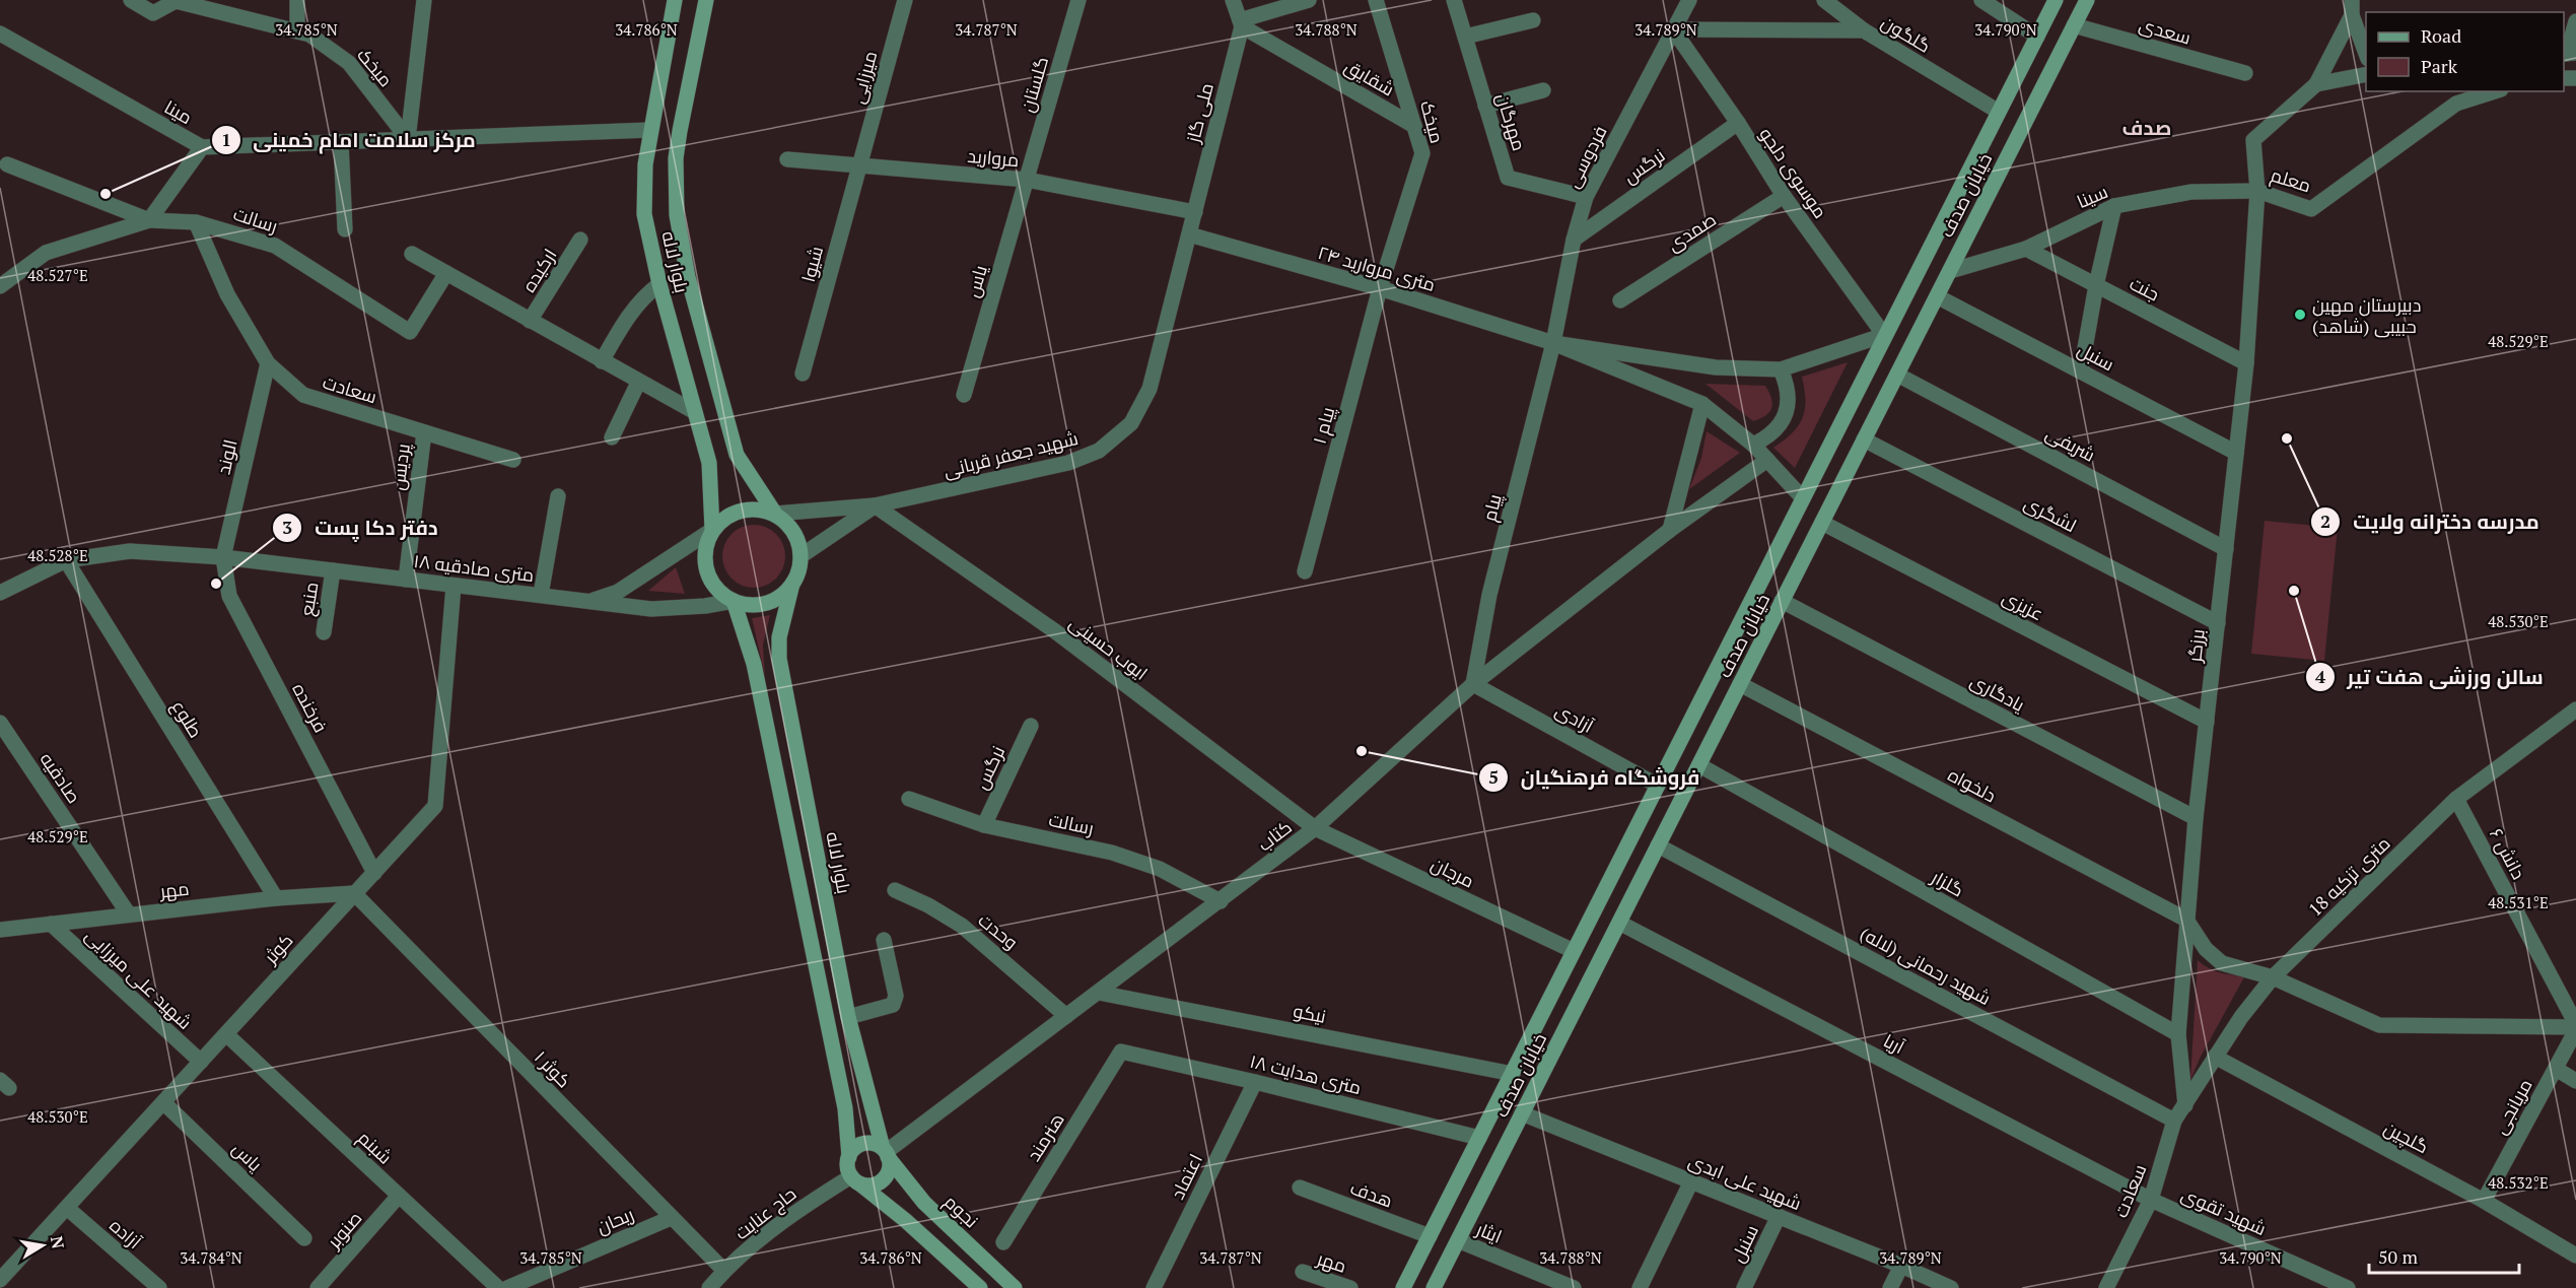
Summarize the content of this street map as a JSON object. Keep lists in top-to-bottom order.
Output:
{
  "streets": {
    "main road": ["خیابان صدف", "بلوار لاله", "نجوم"],
    "street": [
      "سعدی",
      "گلگون",
      "میخک",
      "میرزایی",
      "شقایق",
      "گلستان",
      "مینا",
      "ملی گاز",
      "مهرگان",
      "فردوسی",
      "مروارید",
      "نرگس",
      "موسوی دلجو",
      "معلم",
      "سینا",
      "رسالت",
      "صمدی",
      "شیوا",
      "۲۴ متری مروارید",
      "ارکیده",
      "یاس",
      "جنت",
      "سنبل",
      "سعادت",
      "پیام ۱",
      "شریفی",
      "شهید جعفر قربانی",
      "الوند",
      "پردیس",
      "پیام",
      "لشگری",
      "۱۸ متری صادقیه",
      "منبع",
      "عزیزی",
      "برزگر",
      "ایوب حسینی",
      "یادگاری",
      "فرخنده",
      "آزادی",
      "طلوع",
      "صادقیه",
      "دلخواه",
      "کتاب",
      "دانش ۶",
      "مرجان",
      "18 متری تزکیه",
      "گلزار",
      "مهر",
      "وحدت",
      "کوثر",
      "شهید رحمانی (لاله)",
      "شهید علی میرزایی",
      "نیکو",
      "آریا",
      "کوثر ۱",
      "۱۸ متری هدایت",
      "مریانجی",
      "هنرمند",
      "گلچین",
      "شبنم",
      "اعتماد",
      "شهید علی ابدی",
      "هدف",
      "شهید تقوی",
      "حاج عنایت",
      "ریحان",
      "صنوبر",
      "ایثار",
      "آزاده"
    ]
  },
  "crossings": [
    ["سعدی", "خیابان صدف"],
    ["گلگون", "فردوسی"],
    ["گلگون", "موسوی دلجو"],
    ["گلگون", "خیابان صدف"],
    ["میخک", "شقایق"],
    ["میخک", "مینا"],
    ["میخک", "۲۴ متری مروارید"],
    ["میخک", "پیام ۱"],
    ["میرزایی", "مروارید"],
    ["میرزایی", "شیوا"],
    ["شقایق", "ملی گاز"],
    ["گلستان", "مروارید"],
    ["گلستان", "یاس"],
    ["مینا", "بلوار لاله"],
    ["ملی گاز", "مروارید"],
    ["ملی گاز", "۲۴ متری مروارید"],
    ["ملی گاز", "شهید جعفر قربانی"],
    ["مهرگان", "فردوسی"],
    ["فردوسی", "نرگس"],
    ["فردوسی", "موسوی دلجو"],
    ["فردوسی", "۲۴ متری مروارید"],
    ["فردوسی", "پیام"],
    ["مروارید", "شیوا"],
    ["مروارید", "یاس"],
    ["نرگس", "موسوی دلجو"],
    ["نرگس", "رسالت"],
    ["موسوی دلجو", "خیابان صدف"],
    ["موسوی دلجو", "صمدی"],
    ["موسوی دلجو", "۲۴ متری مروارید"],
    ["معلم", "سینا"],
    ["معلم", "برزگر"],
    ["خیابان صدف", "سینا"],
    ["خیابان صدف", "۲۴ متری مروارید"],
    ["خیابان صدف", "سنبل"],
    ["خیابان صدف", "شریفی"],
    ["خیابان صدف", "لشگری"],
    ["خیابان صدف", "عزیزی"],
    ["خیابان صدف", "یادگاری"],
    ["خیابان صدف", "آزادی"],
    ["خیابان صدف", "دلخواه"],
    ["خیابان صدف", "مرجان"],
    ["خیابان صدف", "گلزار"],
    ["خیابان صدف", "شهید رحمانی (لاله)"],
    ["خیابان صدف", "نیکو"],
    ["خیابان صدف", "آریا"],
    ["خیابان صدف", "۱۸ متری هدایت"],
    ["خیابان صدف", "شهید علی ابدی"],
    ["خیابان صدف", "هدف"],
    ["خیابان صدف", "ایثار"],
    ["سینا", "جنت"],
    ["سینا", "برزگر"],
    ["رسالت", "سعادت"],
    ["رسالت", "کتاب"],
    ["بلوار لاله", "۱۸ متری صادقیه"],
    ["بلوار لاله", "کتاب"],
    ["بلوار لاله", "نجوم"],
    ["بلوار لاله", "حاج عنایت"],
    ["۲۴ متری مروارید", "پیام ۱"],
    ["۲۴ متری مروارید", "شهید جعفر قربانی"],
    ["۲۴ متری مروارید", "پیام"],
    ["۲۴ متری مروارید", "کتاب"],
    ["یاس", "کوثر"],
    ["جنت", "برزگر"],
    ["سنبل", "برزگر"],
    ["سنبل", "شهید علی ابدی"],
    ["سعادت", "الوند"],
    ["سعادت", "پردیس"],
    ["سعادت", "برزگر"],
    ["سعادت", "18 متری تزکیه"],
    ["سعادت", "شهید رحمانی (لاله)"],
    ["سعادت", "آریا"],
    ["سعادت", "شهید تقوی"],
    ["شریفی", "برزگر"],
    ["شهید جعفر قربانی", "ایوب حسینی"],
    ["الوند", "۱۸ متری صادقیه"],
    ["الوند", "فرخنده"],
    ["پردیس", "۱۸ متری صادقیه"],
    ["پیام", "آزادی"],
    ["پیام", "کتاب"],
    ["لشگری", "برزگر"],
    ["۱۸ متری صادقیه", "منبع"],
    ["۱۸ متری صادقیه", "فرخنده"],
    ["۱۸ متری صادقیه", "طلوع"],
    ["۱۸ متری صادقیه", "کوثر"],
    ["عزیزی", "برزگر"],
    ["برزگر", "یادگاری"],
    ["برزگر", "دلخواه"],
    ["برزگر", "18 متری تزکیه"],
    ["برزگر", "گلزار"],
    ["ایوب حسینی", "کتاب"],
    ["ایوب حسینی", "مرجان"],
    ["فرخنده", "کوثر"],
    ["آزادی", "کتاب"],
    ["طلوع", "مهر"],
    ["صادقیه", "مهر"],
    ["کتاب", "مرجان"],
    ["کتاب", "وحدت"],
    ["کتاب", "نیکو"],
    ["کتاب", "نجوم"],
    ["کتاب", "حاج عنایت"],
    ["دانش ۶", "18 متری تزکیه"],
    ["دانش ۶", "مریانجی"],
    ["18 متری تزکیه", "گلچین"],
    ["مهر", "کوثر"],
    ["مهر", "شهید علی میرزایی"],
    ["مهر", "کوثر ۱"],
    ["کوثر", "شهید علی میرزایی"],
    ["کوثر", "کوثر ۱"],
    ["کوثر", "شبنم"],
    ["کوثر", "آزاده"],
    ["آریا", "شهید تقوی"],
    ["کوثر ۱", "حاج عنایت"],
    ["کوثر ۱", "ریحان"],
    ["۱۸ متری هدایت", "هنرمند"],
    ["۱۸ متری هدایت", "اعتماد"],
    ["مریانجی", "گلچین"],
    ["شبنم", "صنوبر"],
    ["نجوم", "حاج عنایت"]
  ],
  "districts": ["صدف"],
  "places": [
    "مرکز سلامت امام خمینی",
    "دبیرستان مهین حبیبی (شاهد)",
    "مدرسه دخترانه ولایت",
    "دفتر دکا پست",
    "سالن ورزشی هفت تیر",
    "فروشگاه فرهنگیان"
  ],
  "legend": ["Road", "Park"],
  "scale_bar": "50 m",
  "north": "right",
  "coordinates": [
    "34.785°N",
    "34.786°N",
    "34.787°N",
    "34.788°N",
    "34.789°N",
    "34.790°N",
    "48.527°E",
    "48.529°E",
    "48.528°E",
    "48.530°E",
    "48.531°E",
    "48.532°E",
    "34.784°N"
  ]
}
